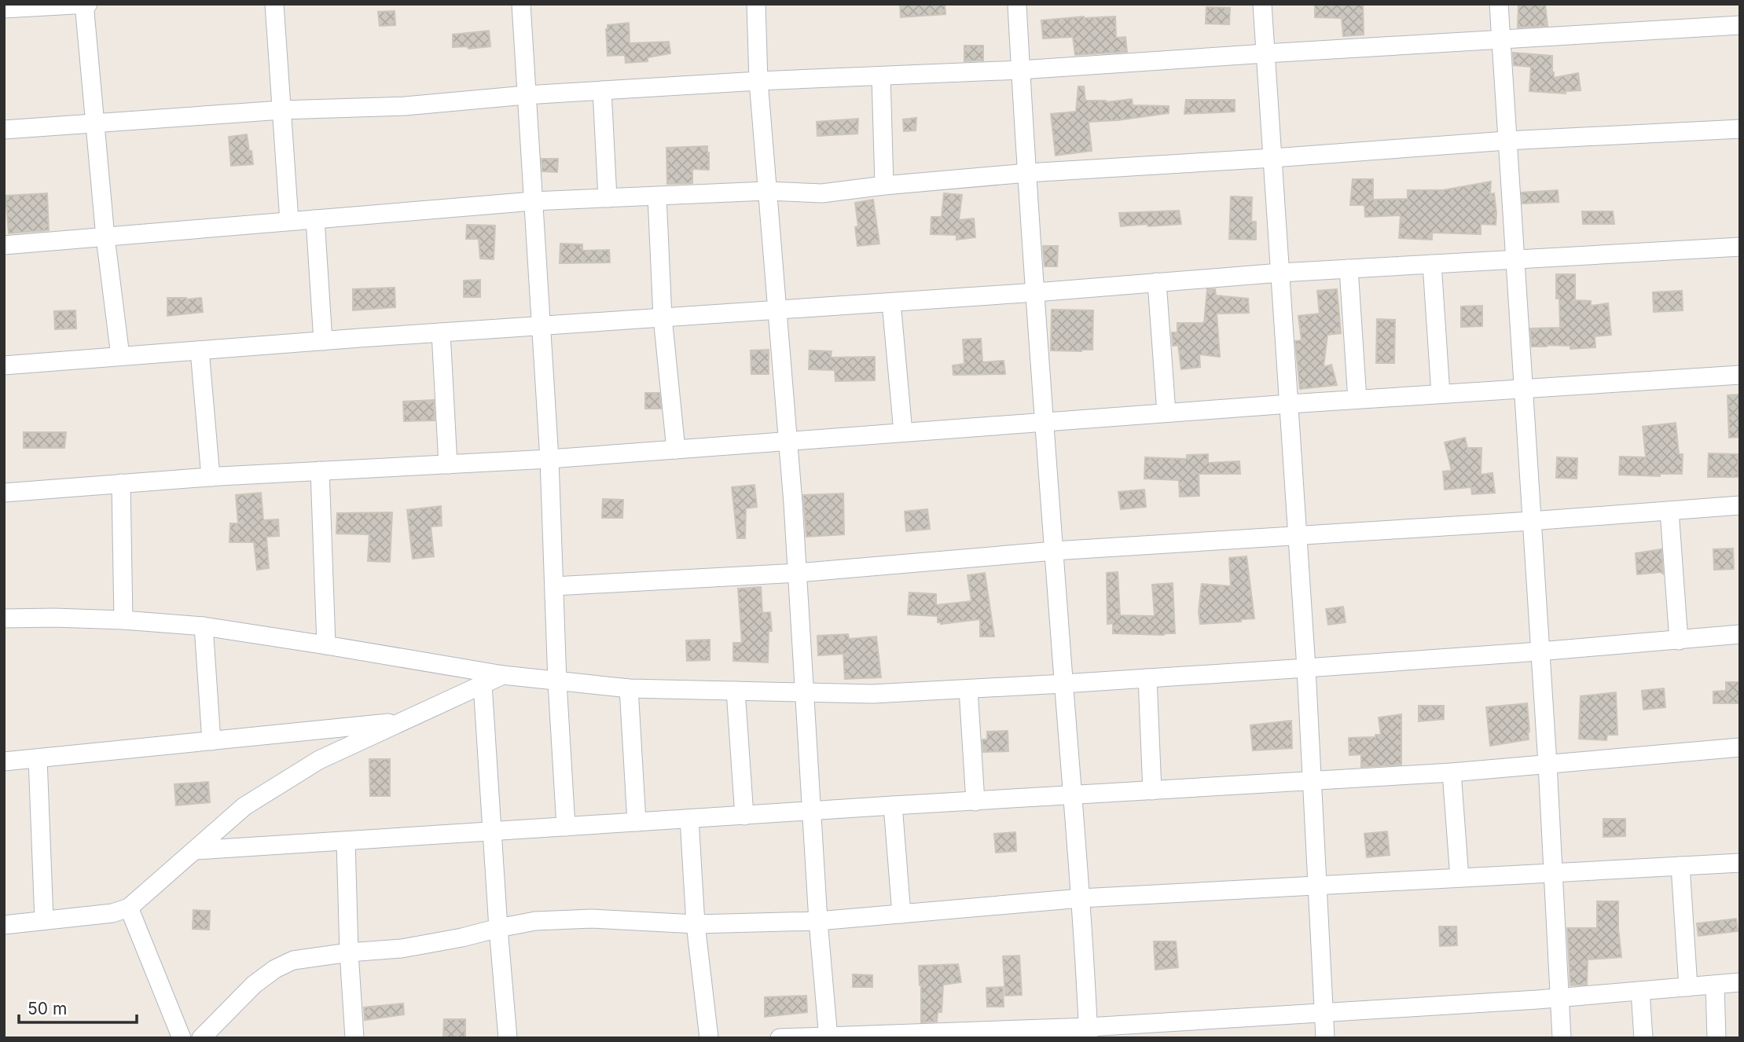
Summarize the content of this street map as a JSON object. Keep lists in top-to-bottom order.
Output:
{
  "scale_bar": "50 m"
}
